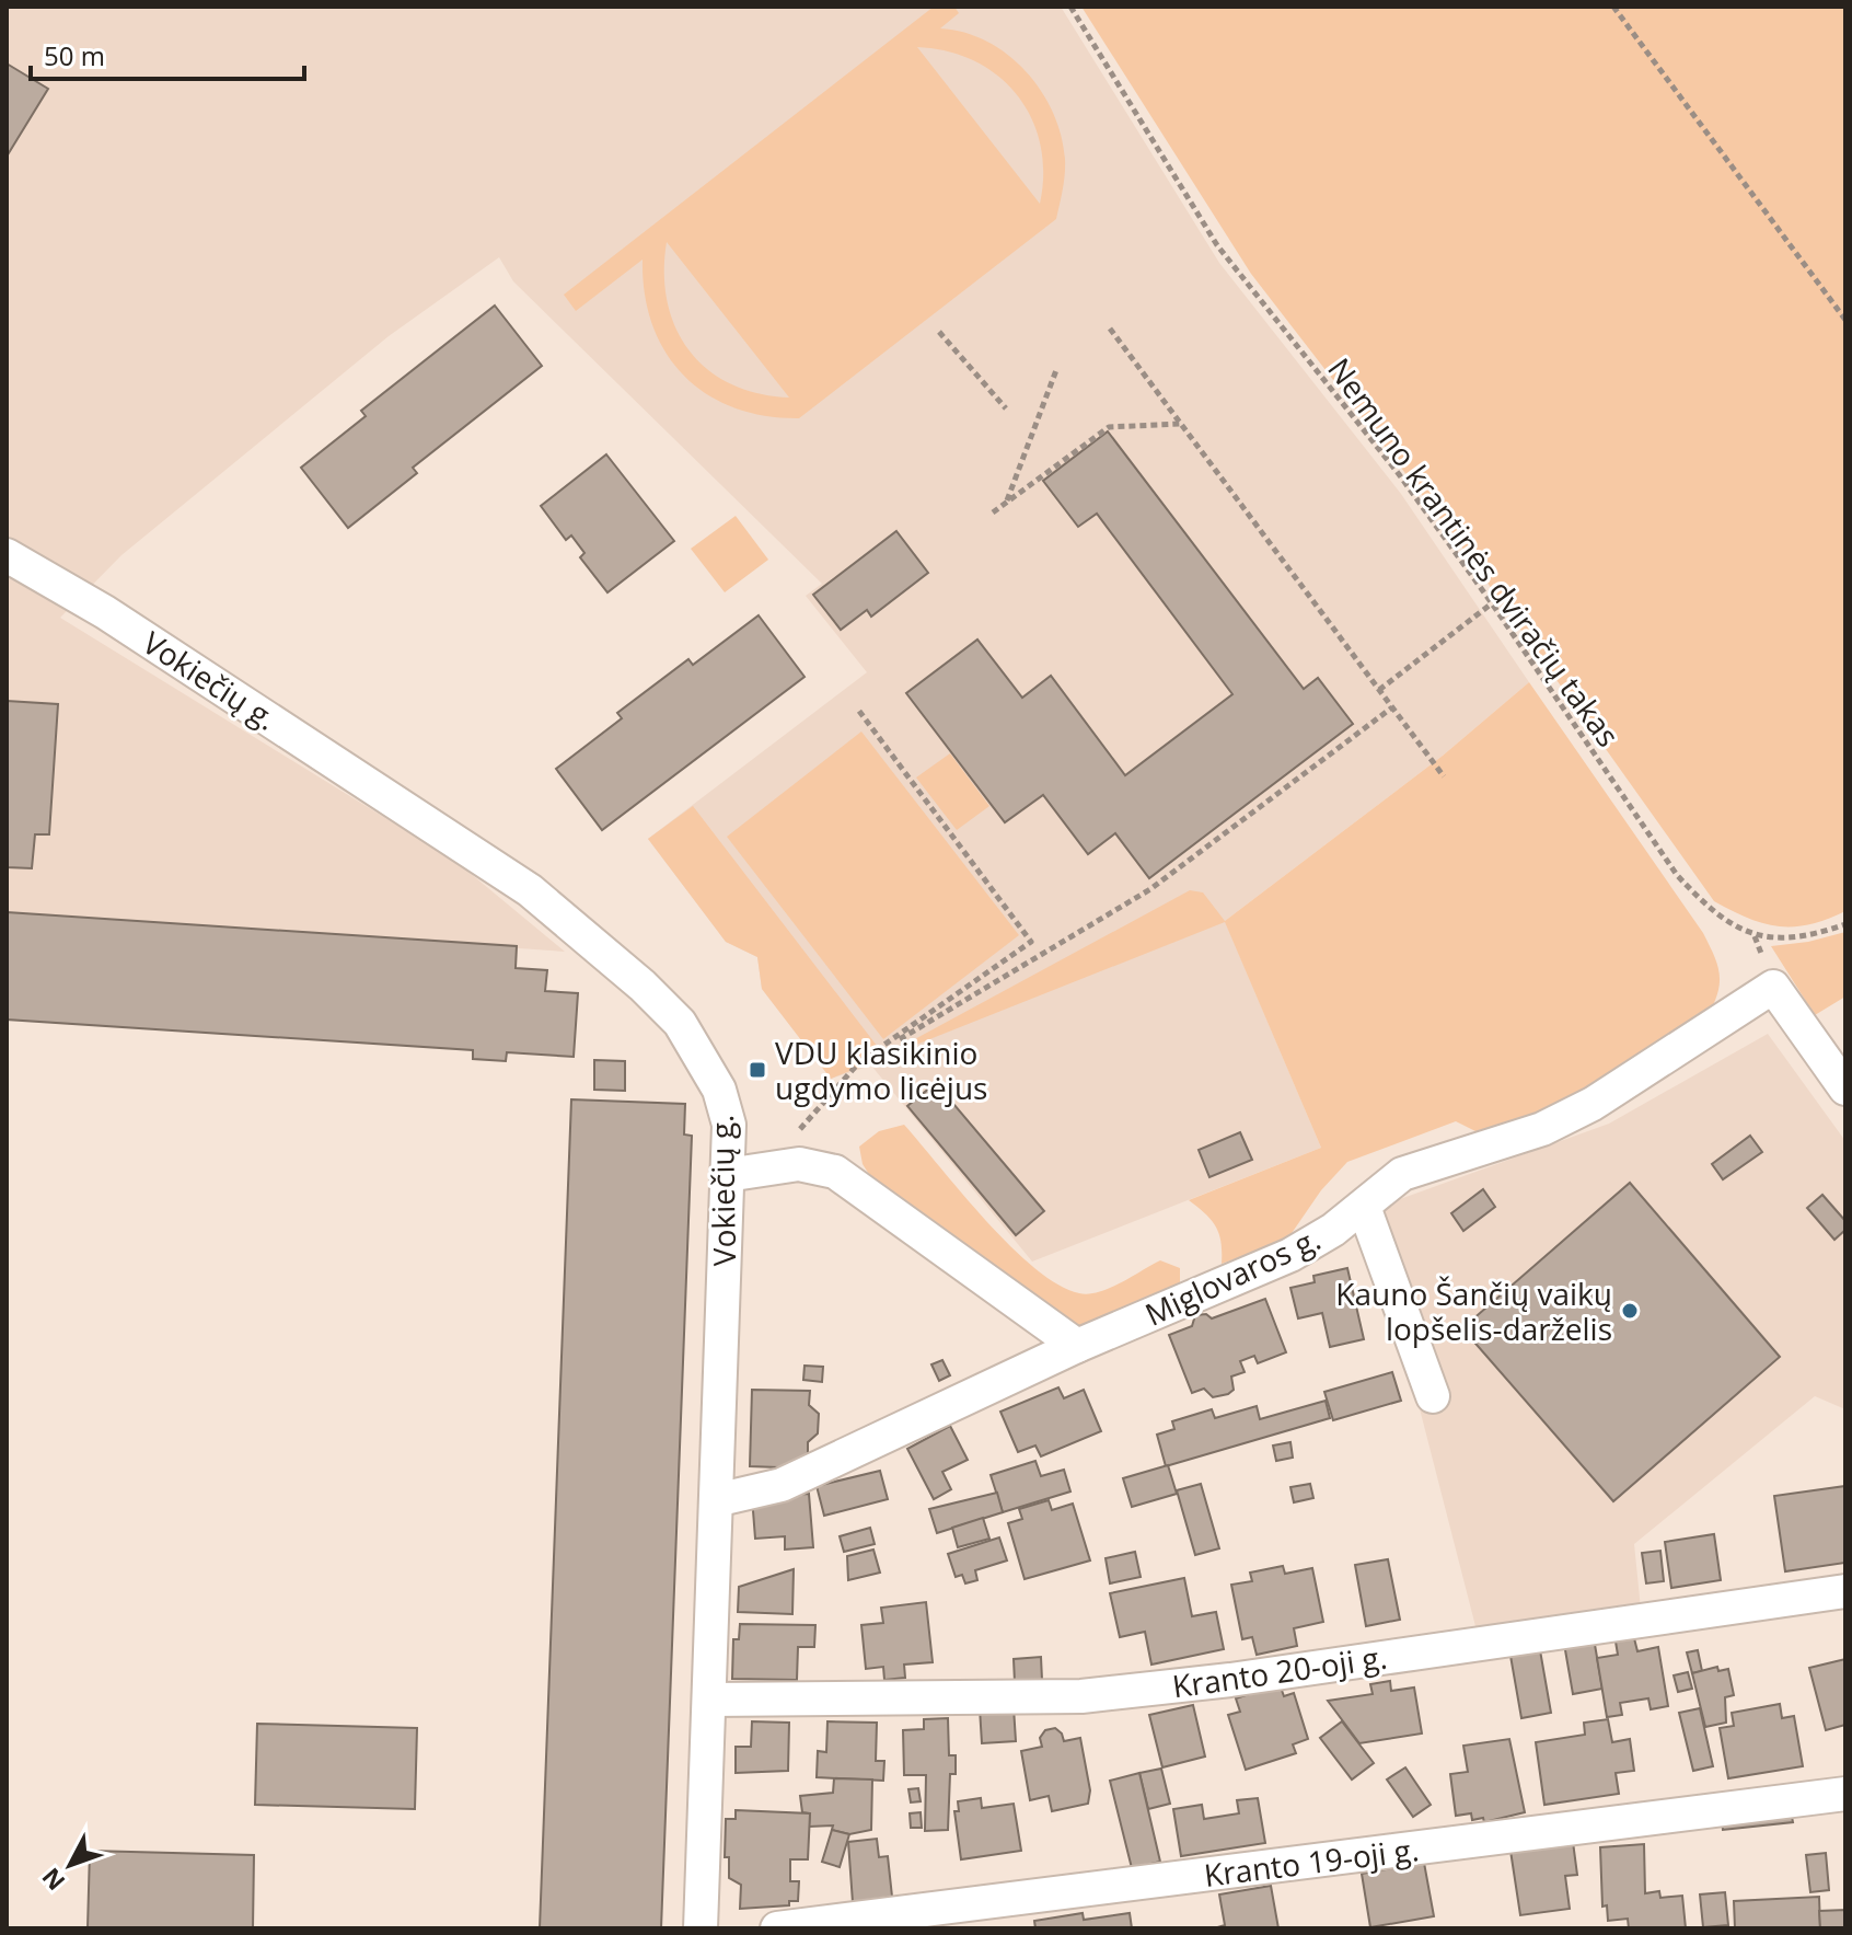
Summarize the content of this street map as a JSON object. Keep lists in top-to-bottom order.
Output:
{
  "streets": {
    "street": [
      "Vokiečių g.",
      "Miglovaros g.",
      "Kranto 20-oji g.",
      "Kranto 19-oji g."
    ],
    "path": ["Nemuno krantinės dviračių takas"]
  },
  "crossings": [
    ["Vokiečių g.", "Miglovaros g."],
    ["Vokiečių g.", "Kranto 20-oji g."]
  ],
  "places": {
    "transit": ["VDU klasikinio ugdymo licėjus"],
    "other": ["Kauno Šančių vaikų lopšelis-darželis"]
  },
  "scale_bar": "50 m",
  "north": "bottom left"
}
